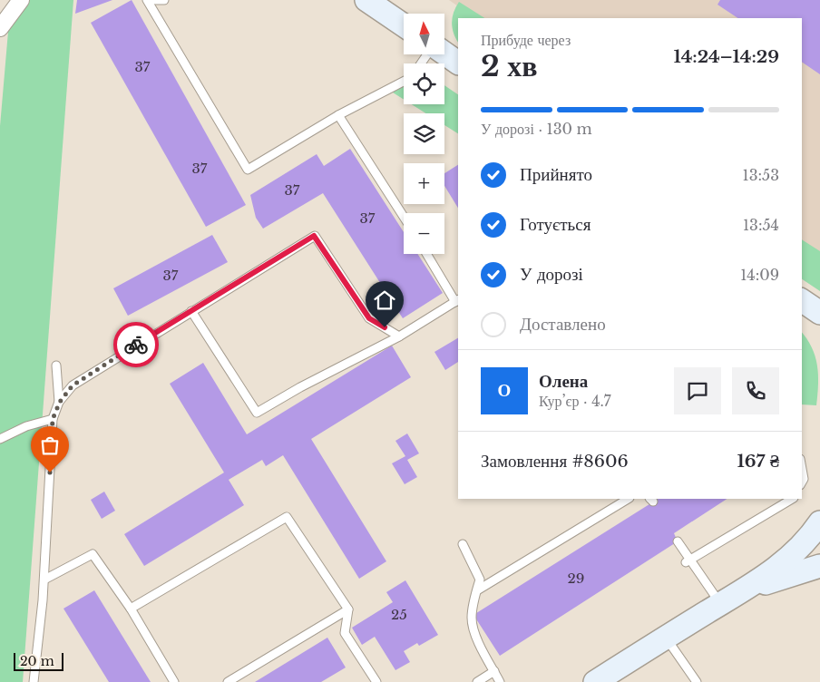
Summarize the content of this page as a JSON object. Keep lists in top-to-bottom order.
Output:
{
  "house_numbers": [
    "37",
    "37",
    "37",
    "37",
    "37",
    "29",
    "25"
  ],
  "scale_bar": "20 m",
  "north": "top",
  "page": {
    "map_buttons": ["+", "−"],
    "heading": ["2 хв", "Прибуде через", "14:24–14:29"],
    "panel": [
      "Олена",
      "Кур’єр · 4.7",
      "Замовлення #8606",
      "167 ₴"
    ],
    "bar": "У дорозі · 130 m",
    "list": [
      ["Прийнято", "13:53"],
      ["Готується", "13:54"],
      ["У дорозі", "14:09"],
      "Доставлено"
    ],
    "round": "О",
    "scale": "20 m"
  }
}
